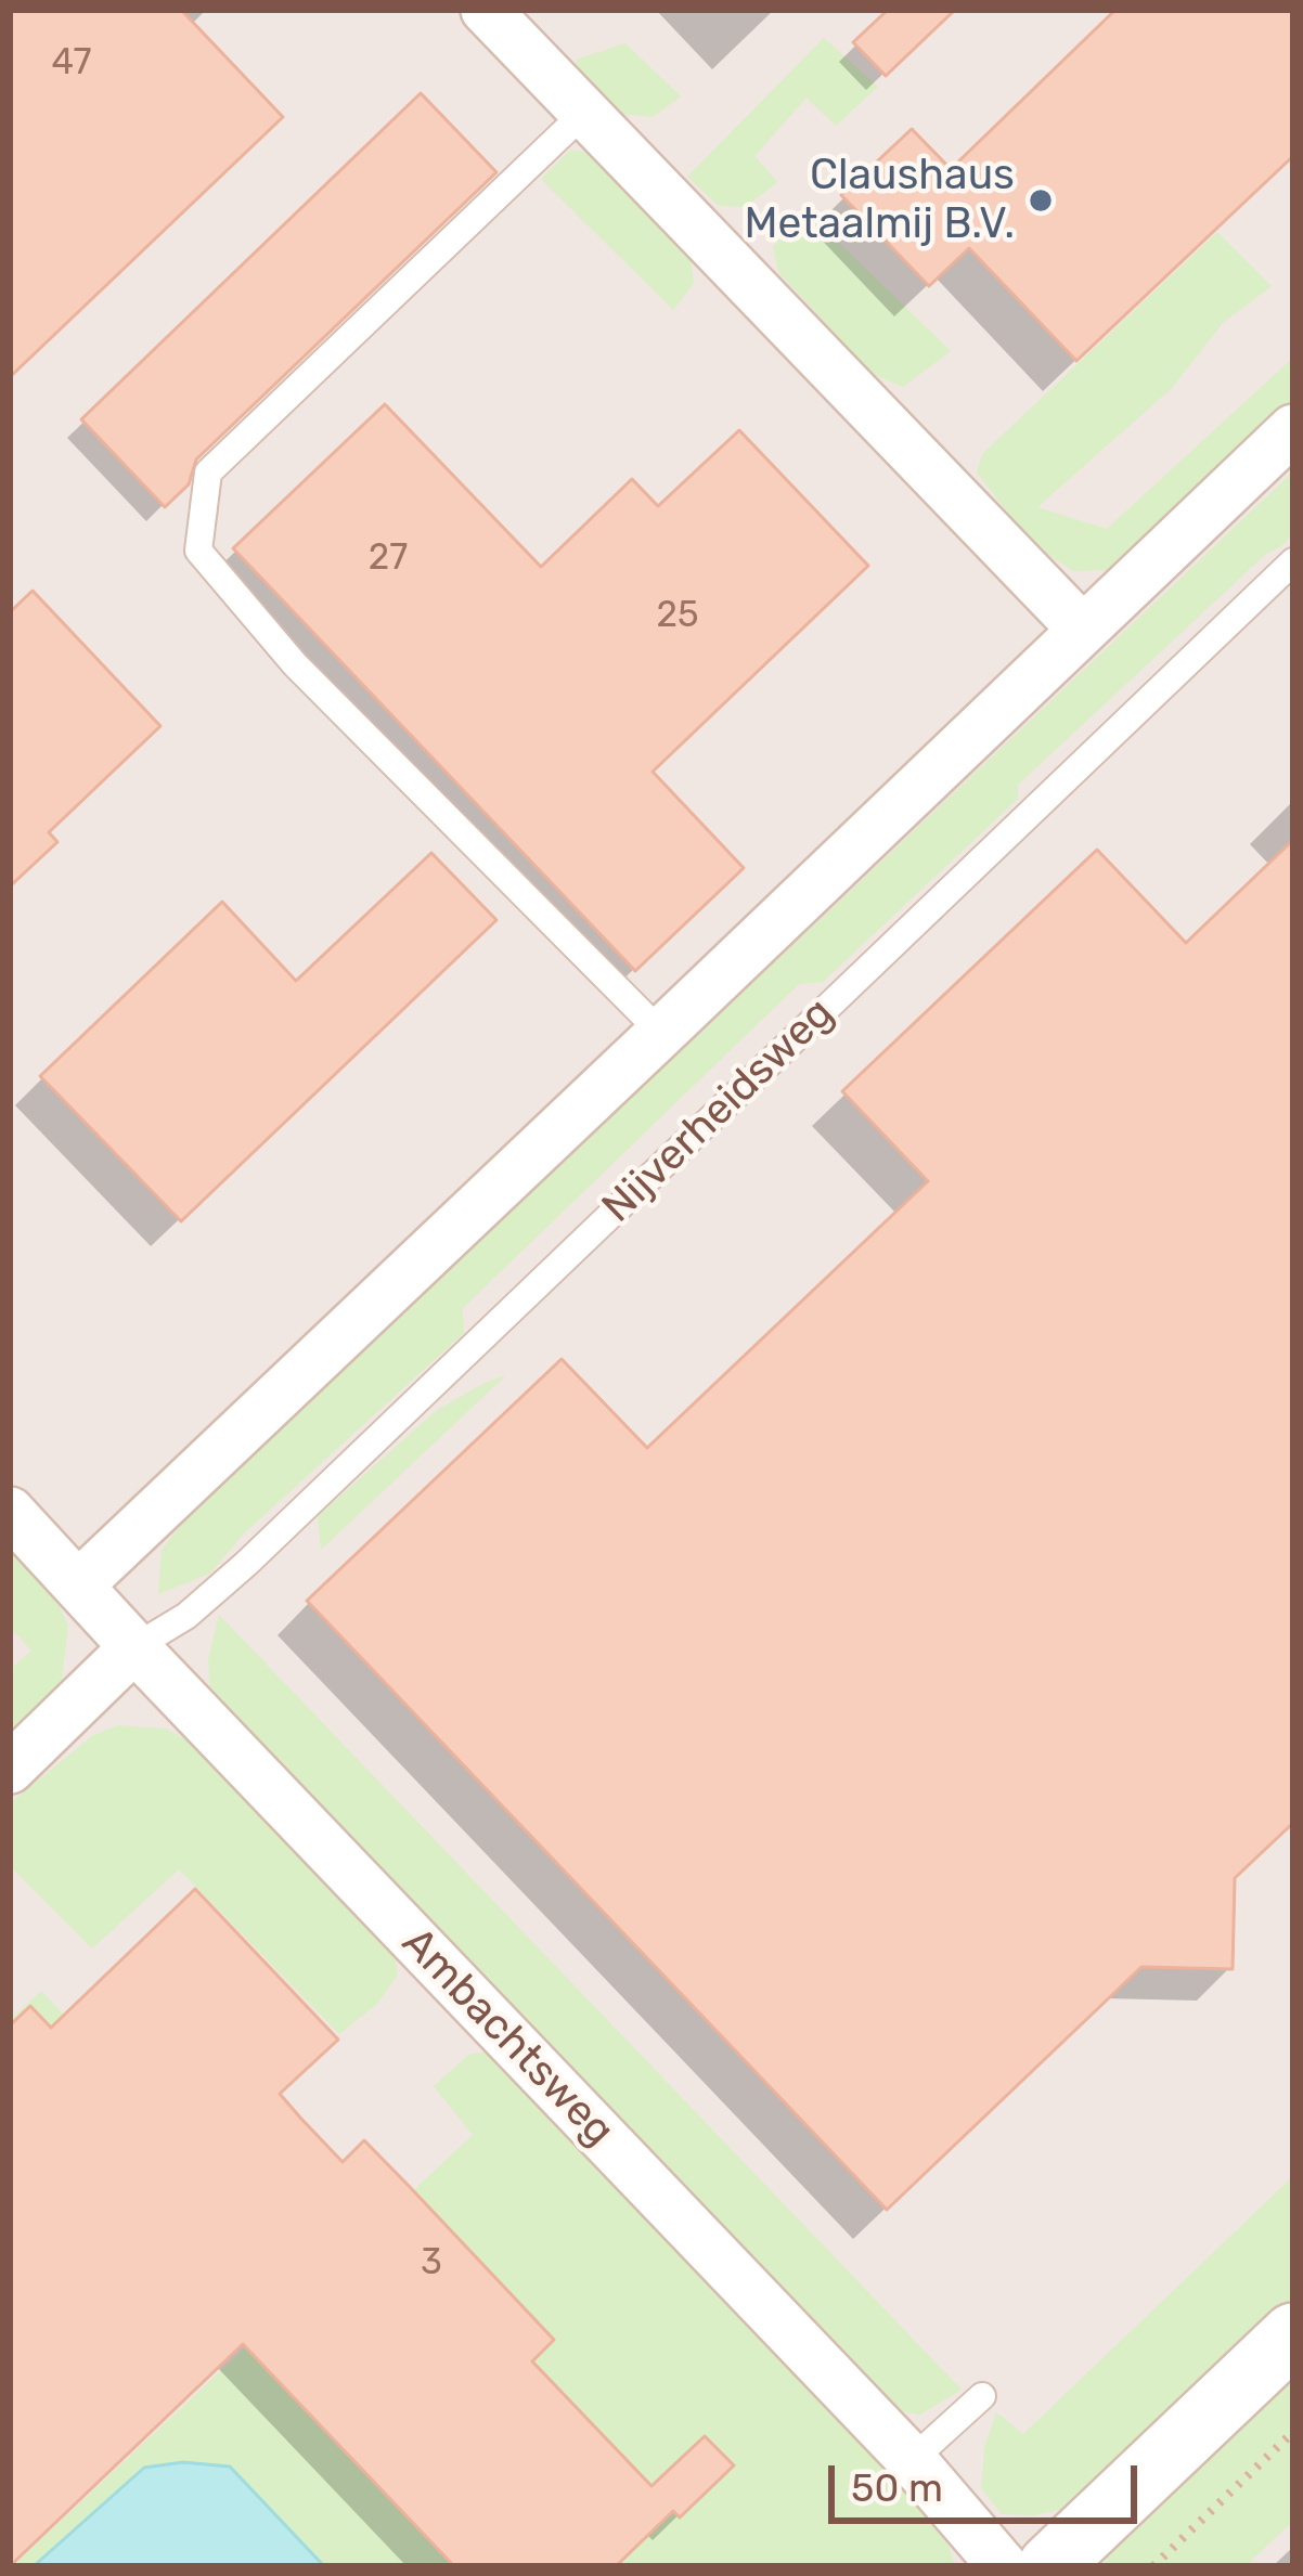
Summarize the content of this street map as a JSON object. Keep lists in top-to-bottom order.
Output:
{
  "streets": {
    "street": ["Ambachtsweg"],
    "lane": ["Nijverheidsweg"]
  },
  "crossings": [
    ["Nijverheidsweg", "Ambachtsweg"]
  ],
  "places": ["Claushaus Metaalmij B.V."],
  "house_numbers": [
    "47",
    "27",
    "25",
    "3"
  ],
  "scale_bar": "50 m"
}
